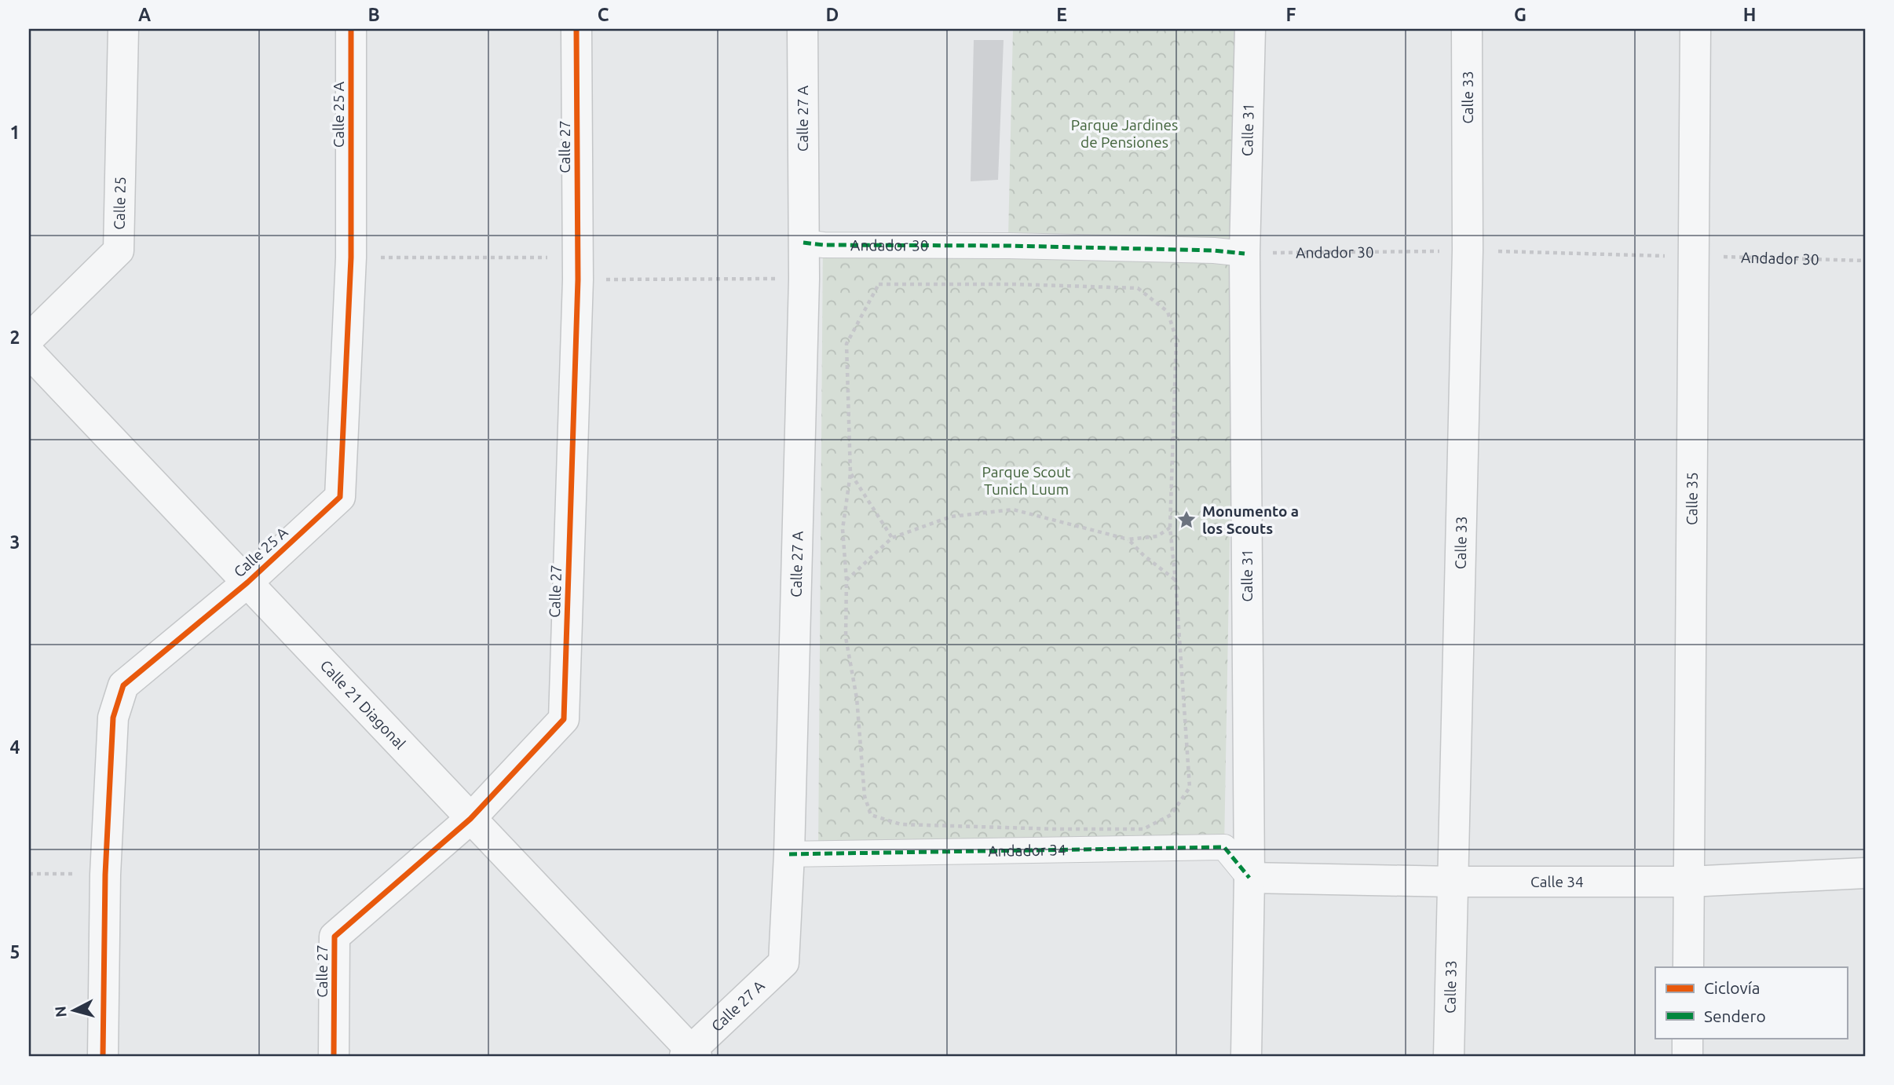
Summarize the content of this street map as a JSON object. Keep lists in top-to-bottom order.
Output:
{
  "streets": {
    "street": [
      "Calle 33",
      "Calle 25 A",
      "Calle 27 A",
      "Calle 31",
      "Calle 27",
      "Calle 25",
      "Andador 30",
      "Calle 35",
      "Calle 21 Diagonal",
      "Andador 34",
      "Calle 34"
    ]
  },
  "crossings": [
    ["Calle 33", "Andador 30"],
    ["Calle 33", "Calle 34"],
    ["Calle 25 A", "Calle 21 Diagonal"],
    ["Calle 27 A", "Andador 30"],
    ["Calle 27 A", "Calle 21 Diagonal"],
    ["Calle 27 A", "Andador 34"],
    ["Calle 31", "Andador 30"],
    ["Calle 31", "Andador 34"],
    ["Calle 31", "Calle 34"],
    ["Calle 27", "Calle 21 Diagonal"],
    ["Andador 30", "Calle 35"],
    ["Calle 35", "Calle 34"],
    ["Andador 34", "Calle 34"]
  ],
  "parks": ["Parque Jardines de Pensiones", "Parque Scout Tunich Luum"],
  "places": {
    "place": ["Monumento a los Scouts"]
  },
  "legend": ["Ciclovía", "Sendero"],
  "north": "left",
  "grid": {
    "columns": [
      "A",
      "B",
      "C",
      "D",
      "E",
      "F",
      "G",
      "H"
    ],
    "rows": [
      "1",
      "2",
      "3",
      "4",
      "5"
    ]
  }
}
